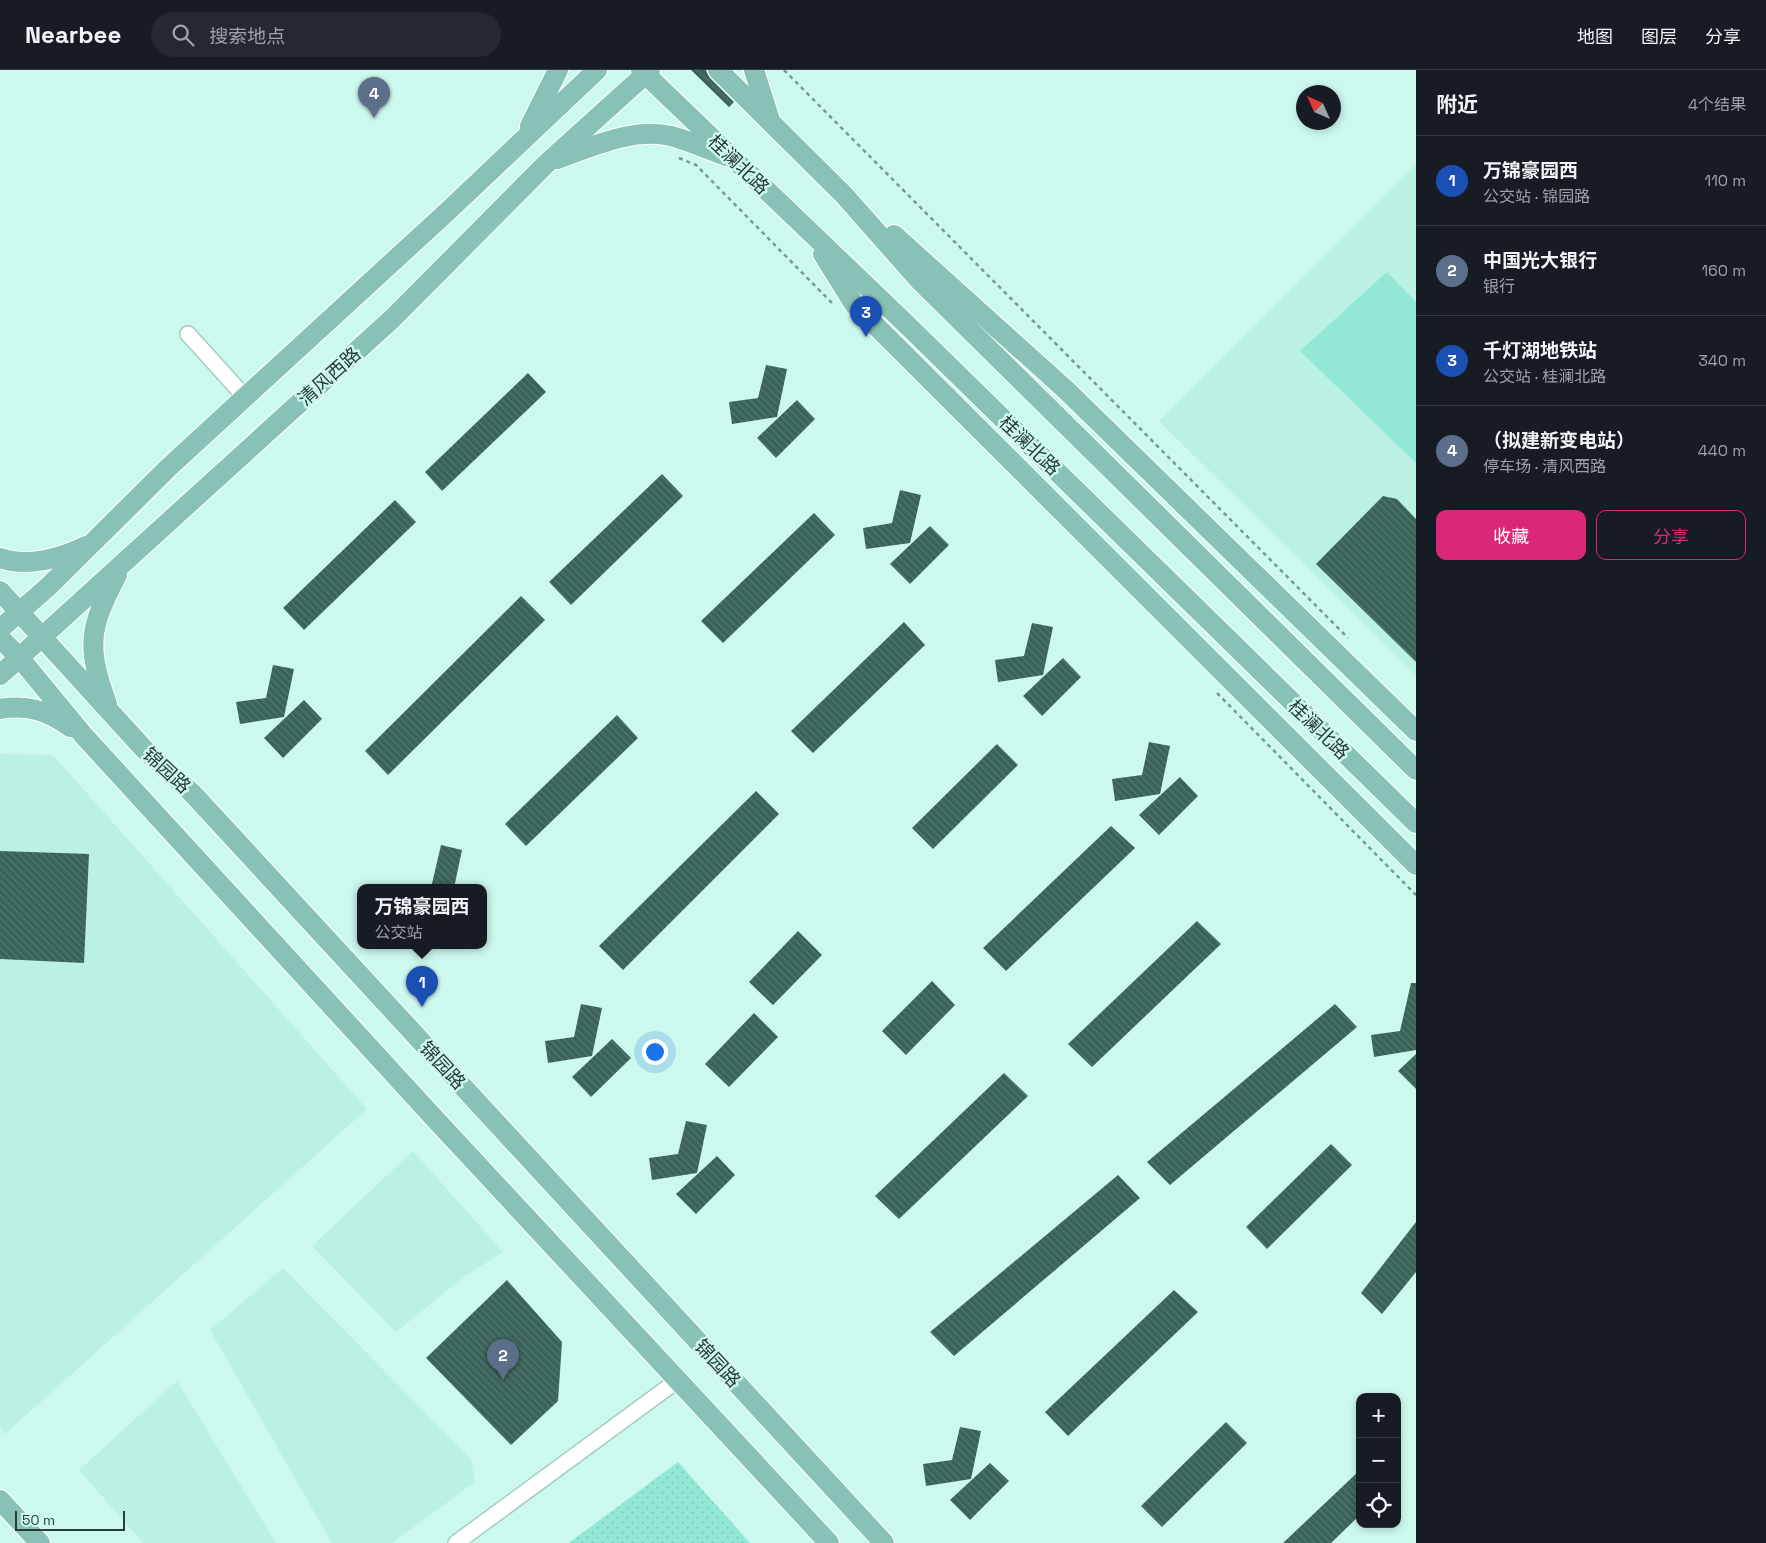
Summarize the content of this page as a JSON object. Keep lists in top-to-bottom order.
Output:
{
  "streets": {
    "main road": ["桂澜北路", "清风西路", "锦园路"]
  },
  "crossings": [
    ["桂澜北路", "清风西路"],
    ["清风西路", "锦园路"]
  ],
  "scale_bar": "50 m",
  "north": "top left",
  "page": {
    "header": "Nearbee",
    "search": "搜索地点",
    "nav": ["地图", "图层", "分享"],
    "heading": ["附近", "4个结果"],
    "pins": [
      "4",
      "3",
      "1",
      "2"
    ],
    "list": [
      {
        "mark": "1",
        "name": "万锦豪园西",
        "note": "公交站 · 锦园路",
        "value": "110 m"
      },
      {
        "mark": "2",
        "name": "中国光大银行",
        "note": "银行",
        "value": "160 m"
      },
      {
        "mark": "3",
        "name": "千灯湖地铁站",
        "note": "公交站 · 桂澜北路",
        "value": "340 m"
      },
      {
        "mark": "4",
        "name": "（拟建新变电站）",
        "note": "停车场 · 清风西路",
        "value": "440 m"
      }
    ],
    "buttons": ["收藏", "分享"],
    "popup": ["万锦豪园西", "公交站"],
    "map_buttons": ["+", "−"],
    "scale": "50 m"
  }
}
